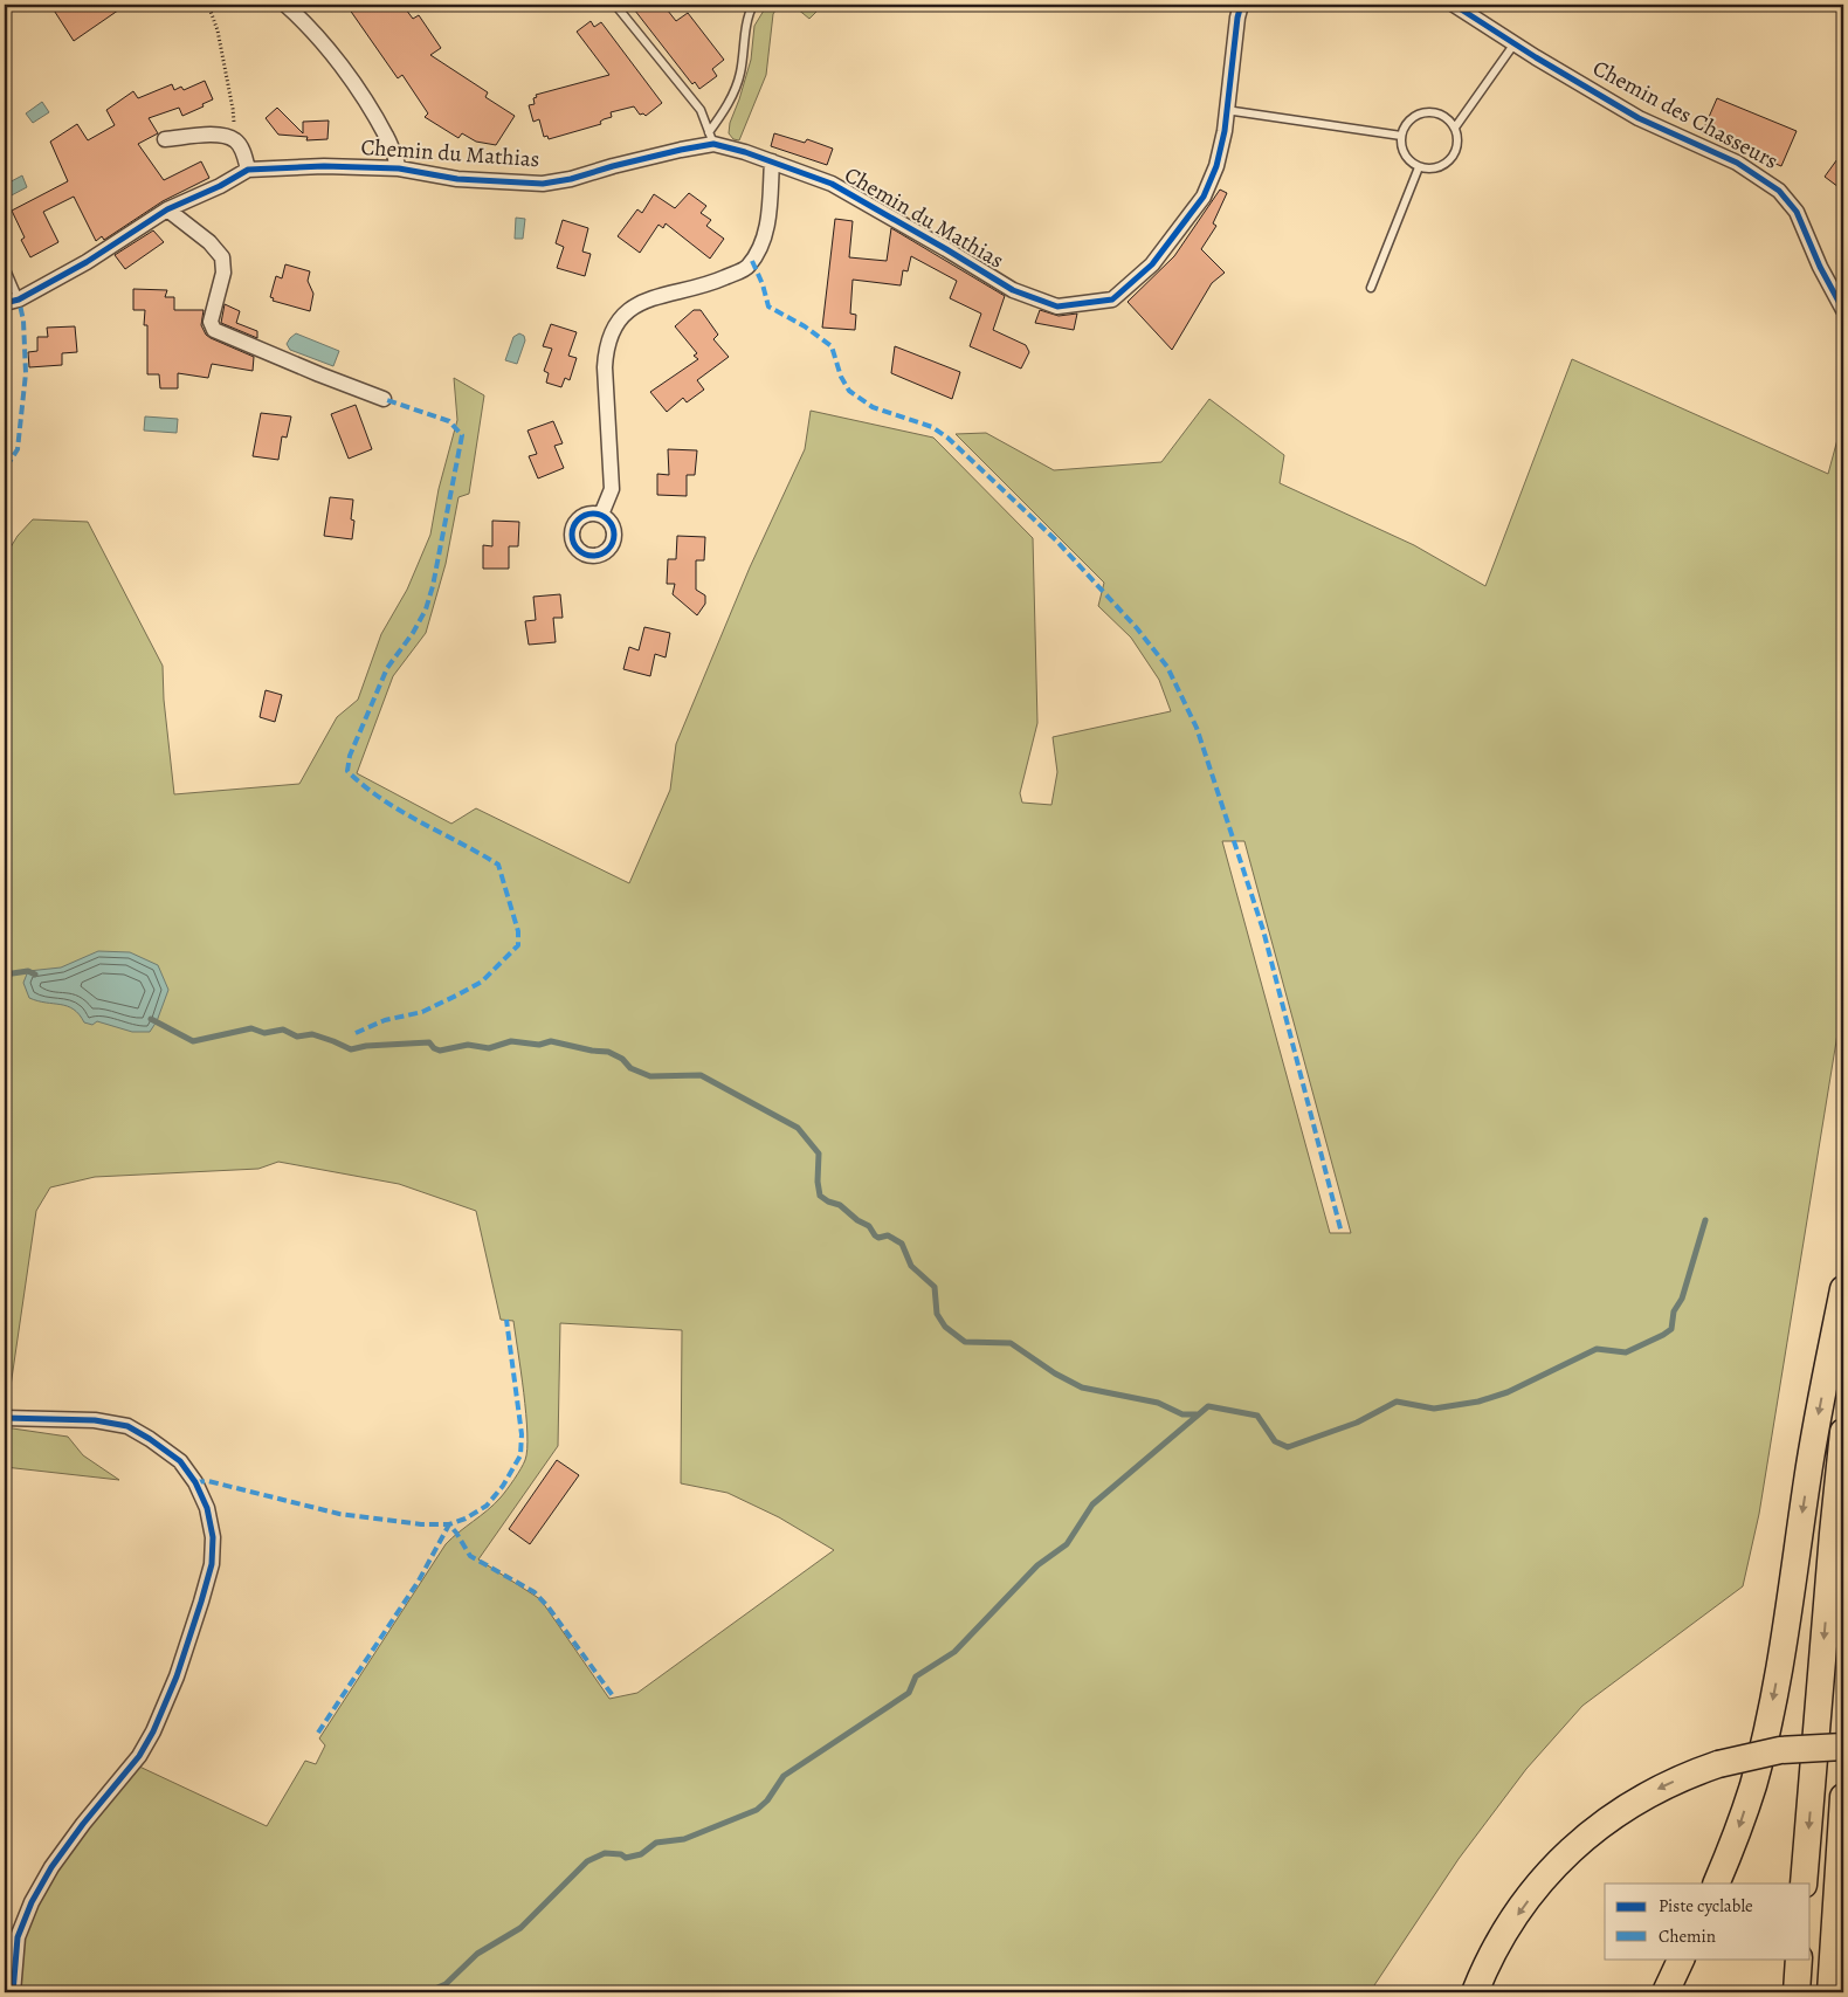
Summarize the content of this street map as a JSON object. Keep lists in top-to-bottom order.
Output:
{
  "streets": {
    "street": ["Chemin des Chasseurs", "Chemin du Mathias"]
  },
  "legend": ["Piste cyclable", "Chemin"]
}
